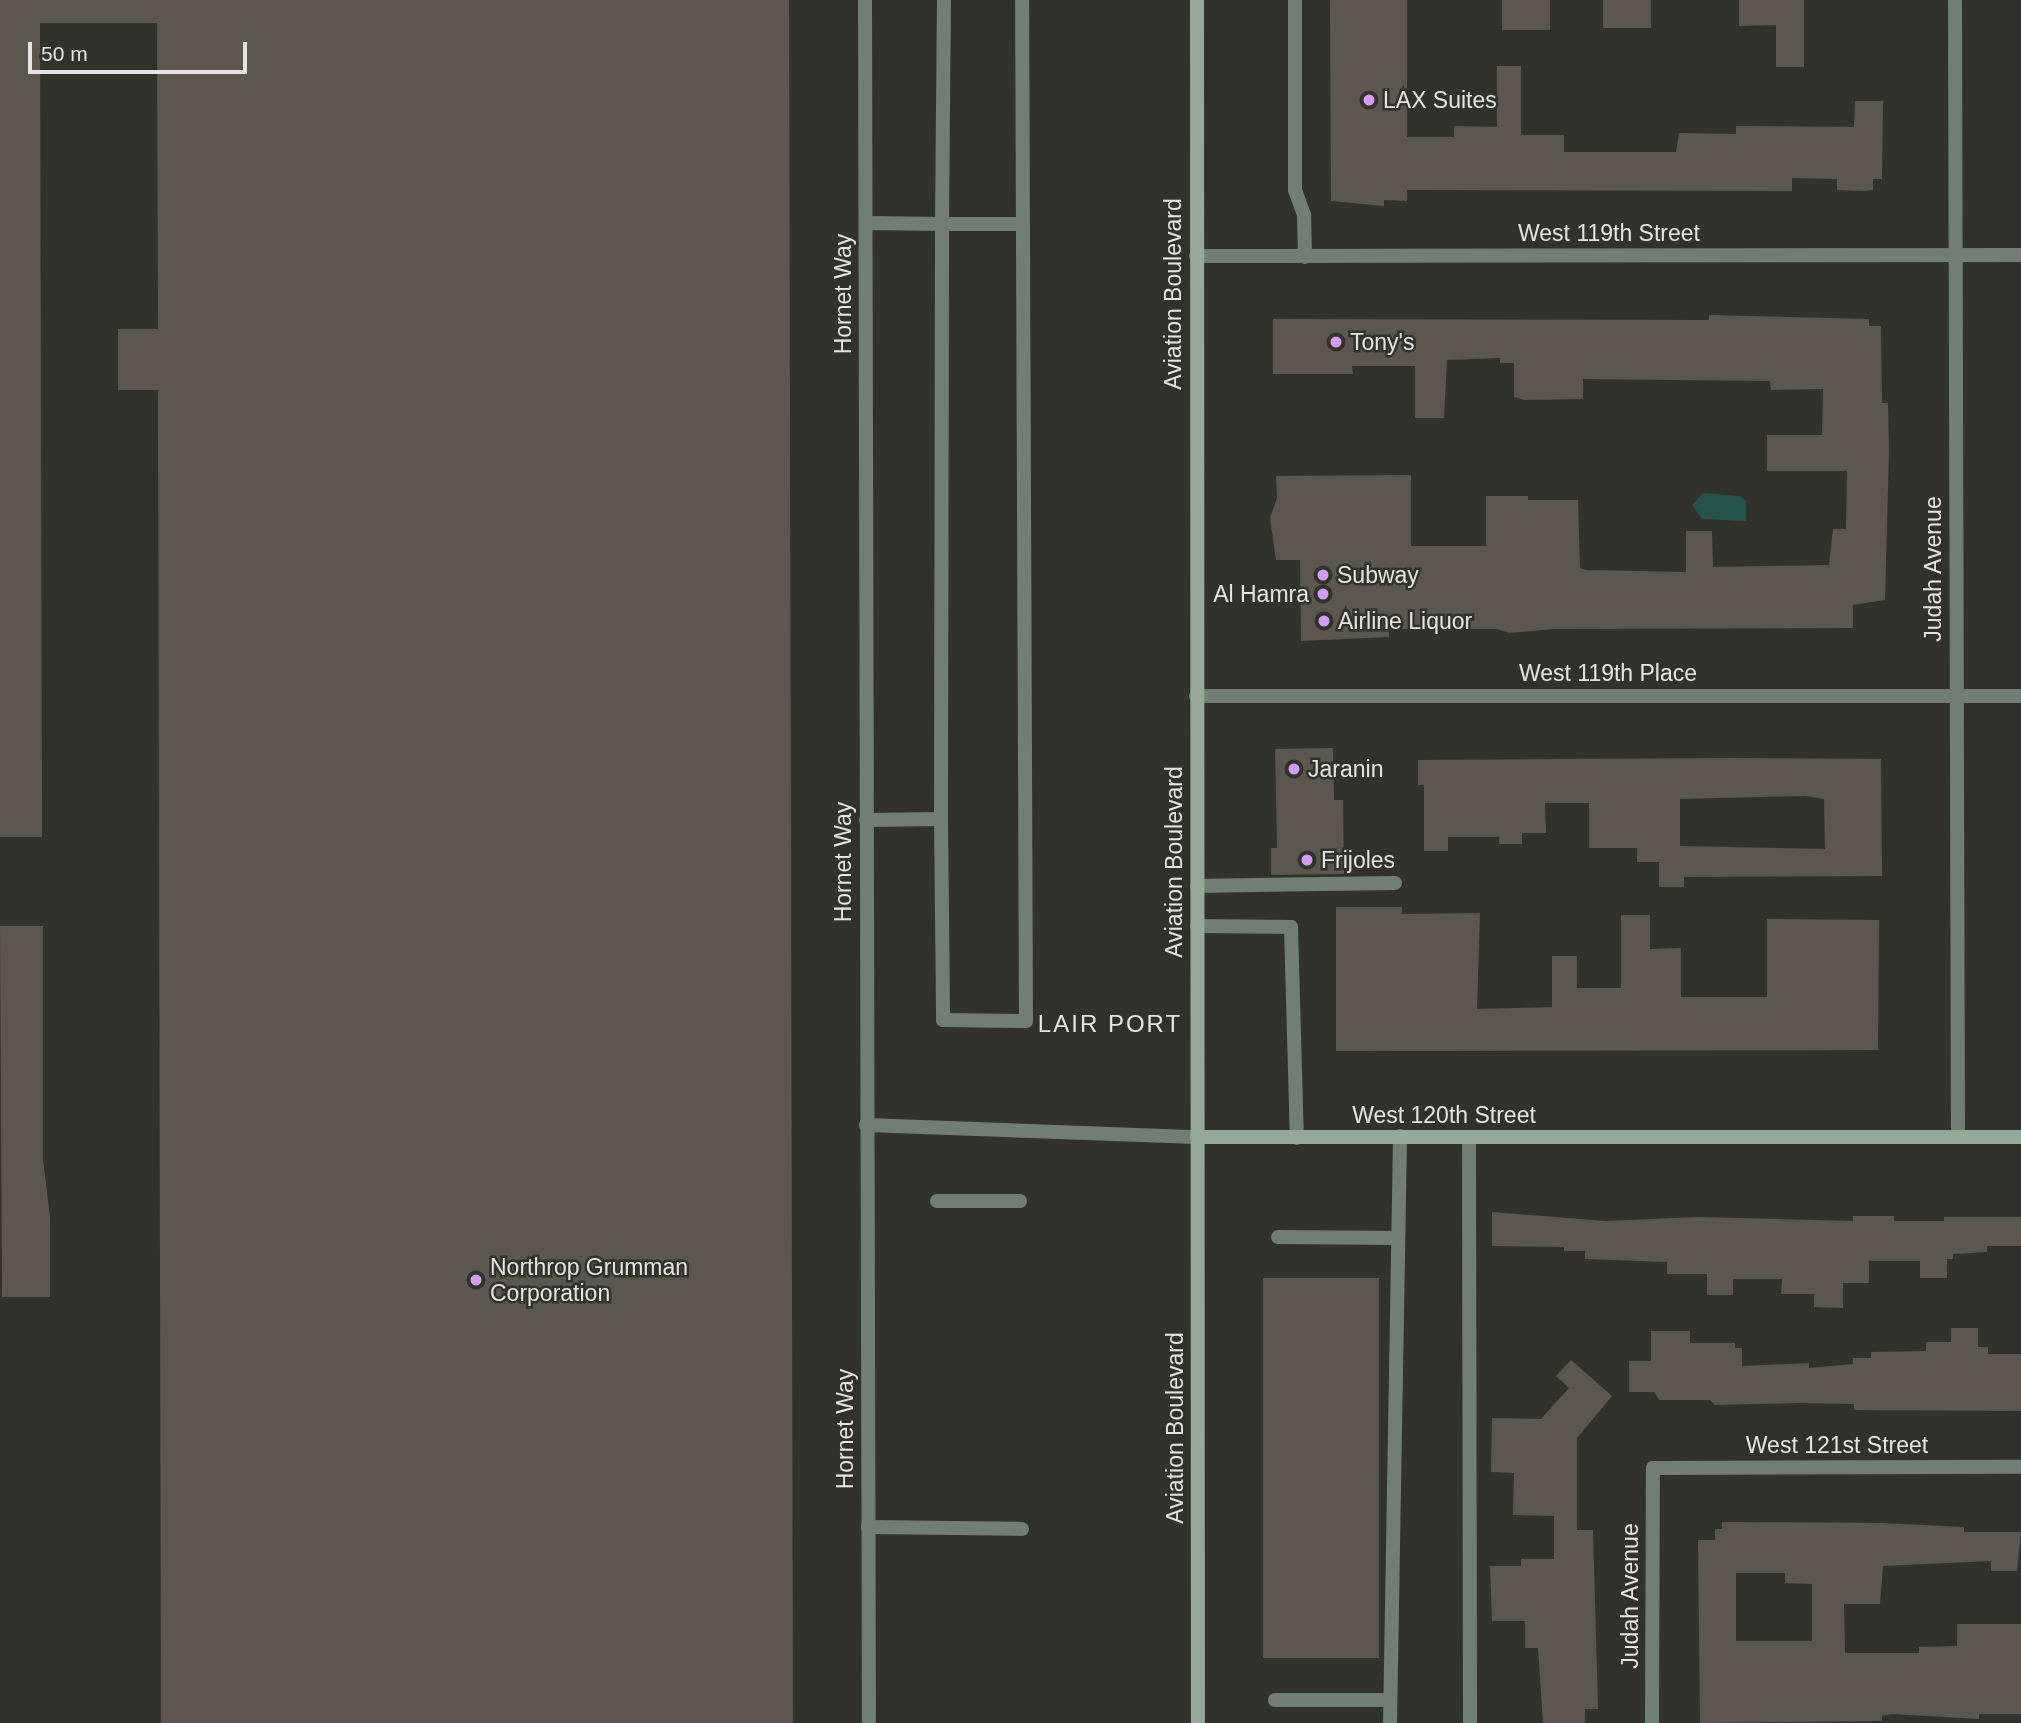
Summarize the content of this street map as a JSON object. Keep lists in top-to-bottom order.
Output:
{
  "streets": {
    "main road": ["Aviation Boulevard", "West 120th Street"],
    "street": [
      "West 119th Street",
      "Hornet Way",
      "Judah Avenue",
      "West 119th Place",
      "West 121st Street"
    ]
  },
  "crossings": [
    ["West 119th Street", "Aviation Boulevard"],
    ["West 119th Street", "Judah Avenue"],
    ["Hornet Way", "West 120th Street"],
    ["Aviation Boulevard", "West 119th Place"],
    ["Aviation Boulevard", "West 120th Street"],
    ["Judah Avenue", "West 119th Place"],
    ["Judah Avenue", "West 120th Street"],
    ["Judah Avenue", "West 121st Street"]
  ],
  "districts": ["LAIR PORT"],
  "places": [
    "LAX Suites",
    "Tony's",
    "Subway",
    "Al Hamra",
    "Airline Liquor",
    "Jaranin",
    "Frijoles",
    "Northrop Grumman Corporation"
  ],
  "scale_bar": "50 m"
}
